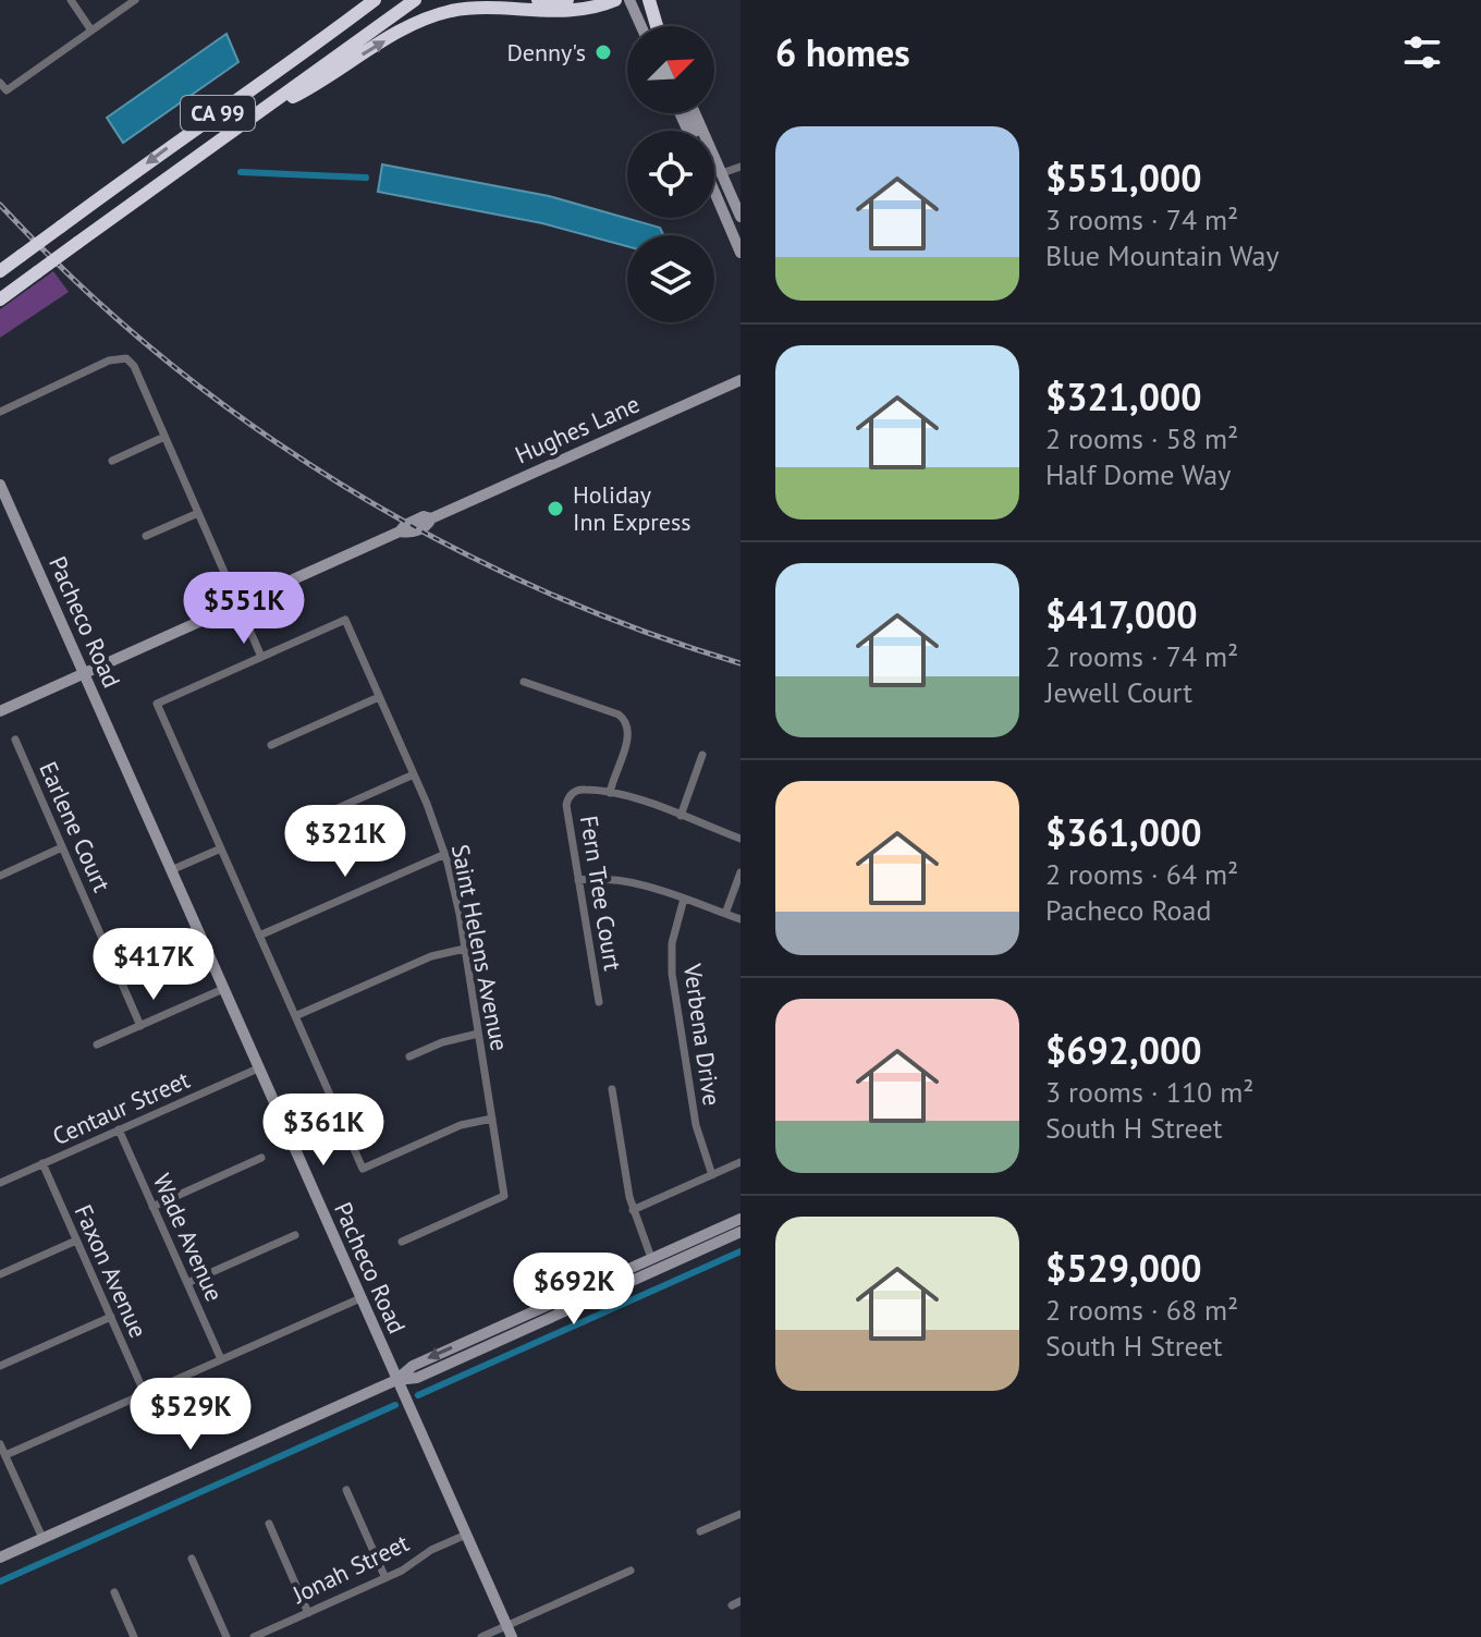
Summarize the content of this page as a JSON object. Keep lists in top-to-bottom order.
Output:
{
  "streets": {
    "highway": ["CA 99"],
    "street": [
      "Hughes Lane",
      "Pacheco Road",
      "Earlene Court",
      "Fern Tree Court",
      "Saint Helens Avenue",
      "Verbena Drive",
      "Centaur Street",
      "Wade Avenue",
      "Faxon Avenue",
      "Jonah Street"
    ]
  },
  "crossings": [
    ["Hughes Lane", "Pacheco Road"],
    ["Pacheco Road", "Centaur Street"],
    ["Pacheco Road", "Jonah Street"],
    ["Centaur Street", "Wade Avenue"],
    ["Centaur Street", "Faxon Avenue"]
  ],
  "places": ["Denny's", "Holiday Inn Express"],
  "north": "top right",
  "page": {
    "heading": "6 homes",
    "list": [
      {
        "name": "$551,000",
        "note": "3 rooms · 74 m² · Blue Mountain Way"
      },
      {
        "name": "$321,000",
        "note": "2 rooms · 58 m² · Half Dome Way"
      },
      {
        "name": "$417,000",
        "note": "2 rooms · 74 m² · Jewell Court"
      },
      {
        "name": "$361,000",
        "note": "2 rooms · 64 m² · Pacheco Road"
      },
      {
        "name": "$692,000",
        "note": "3 rooms · 110 m² · South H Street"
      },
      {
        "name": "$529,000",
        "note": "2 rooms · 68 m² · South H Street"
      }
    ],
    "price": [
      "$551K",
      "$321K",
      "$417K",
      "$361K",
      "$692K",
      "$529K"
    ]
  }
}
